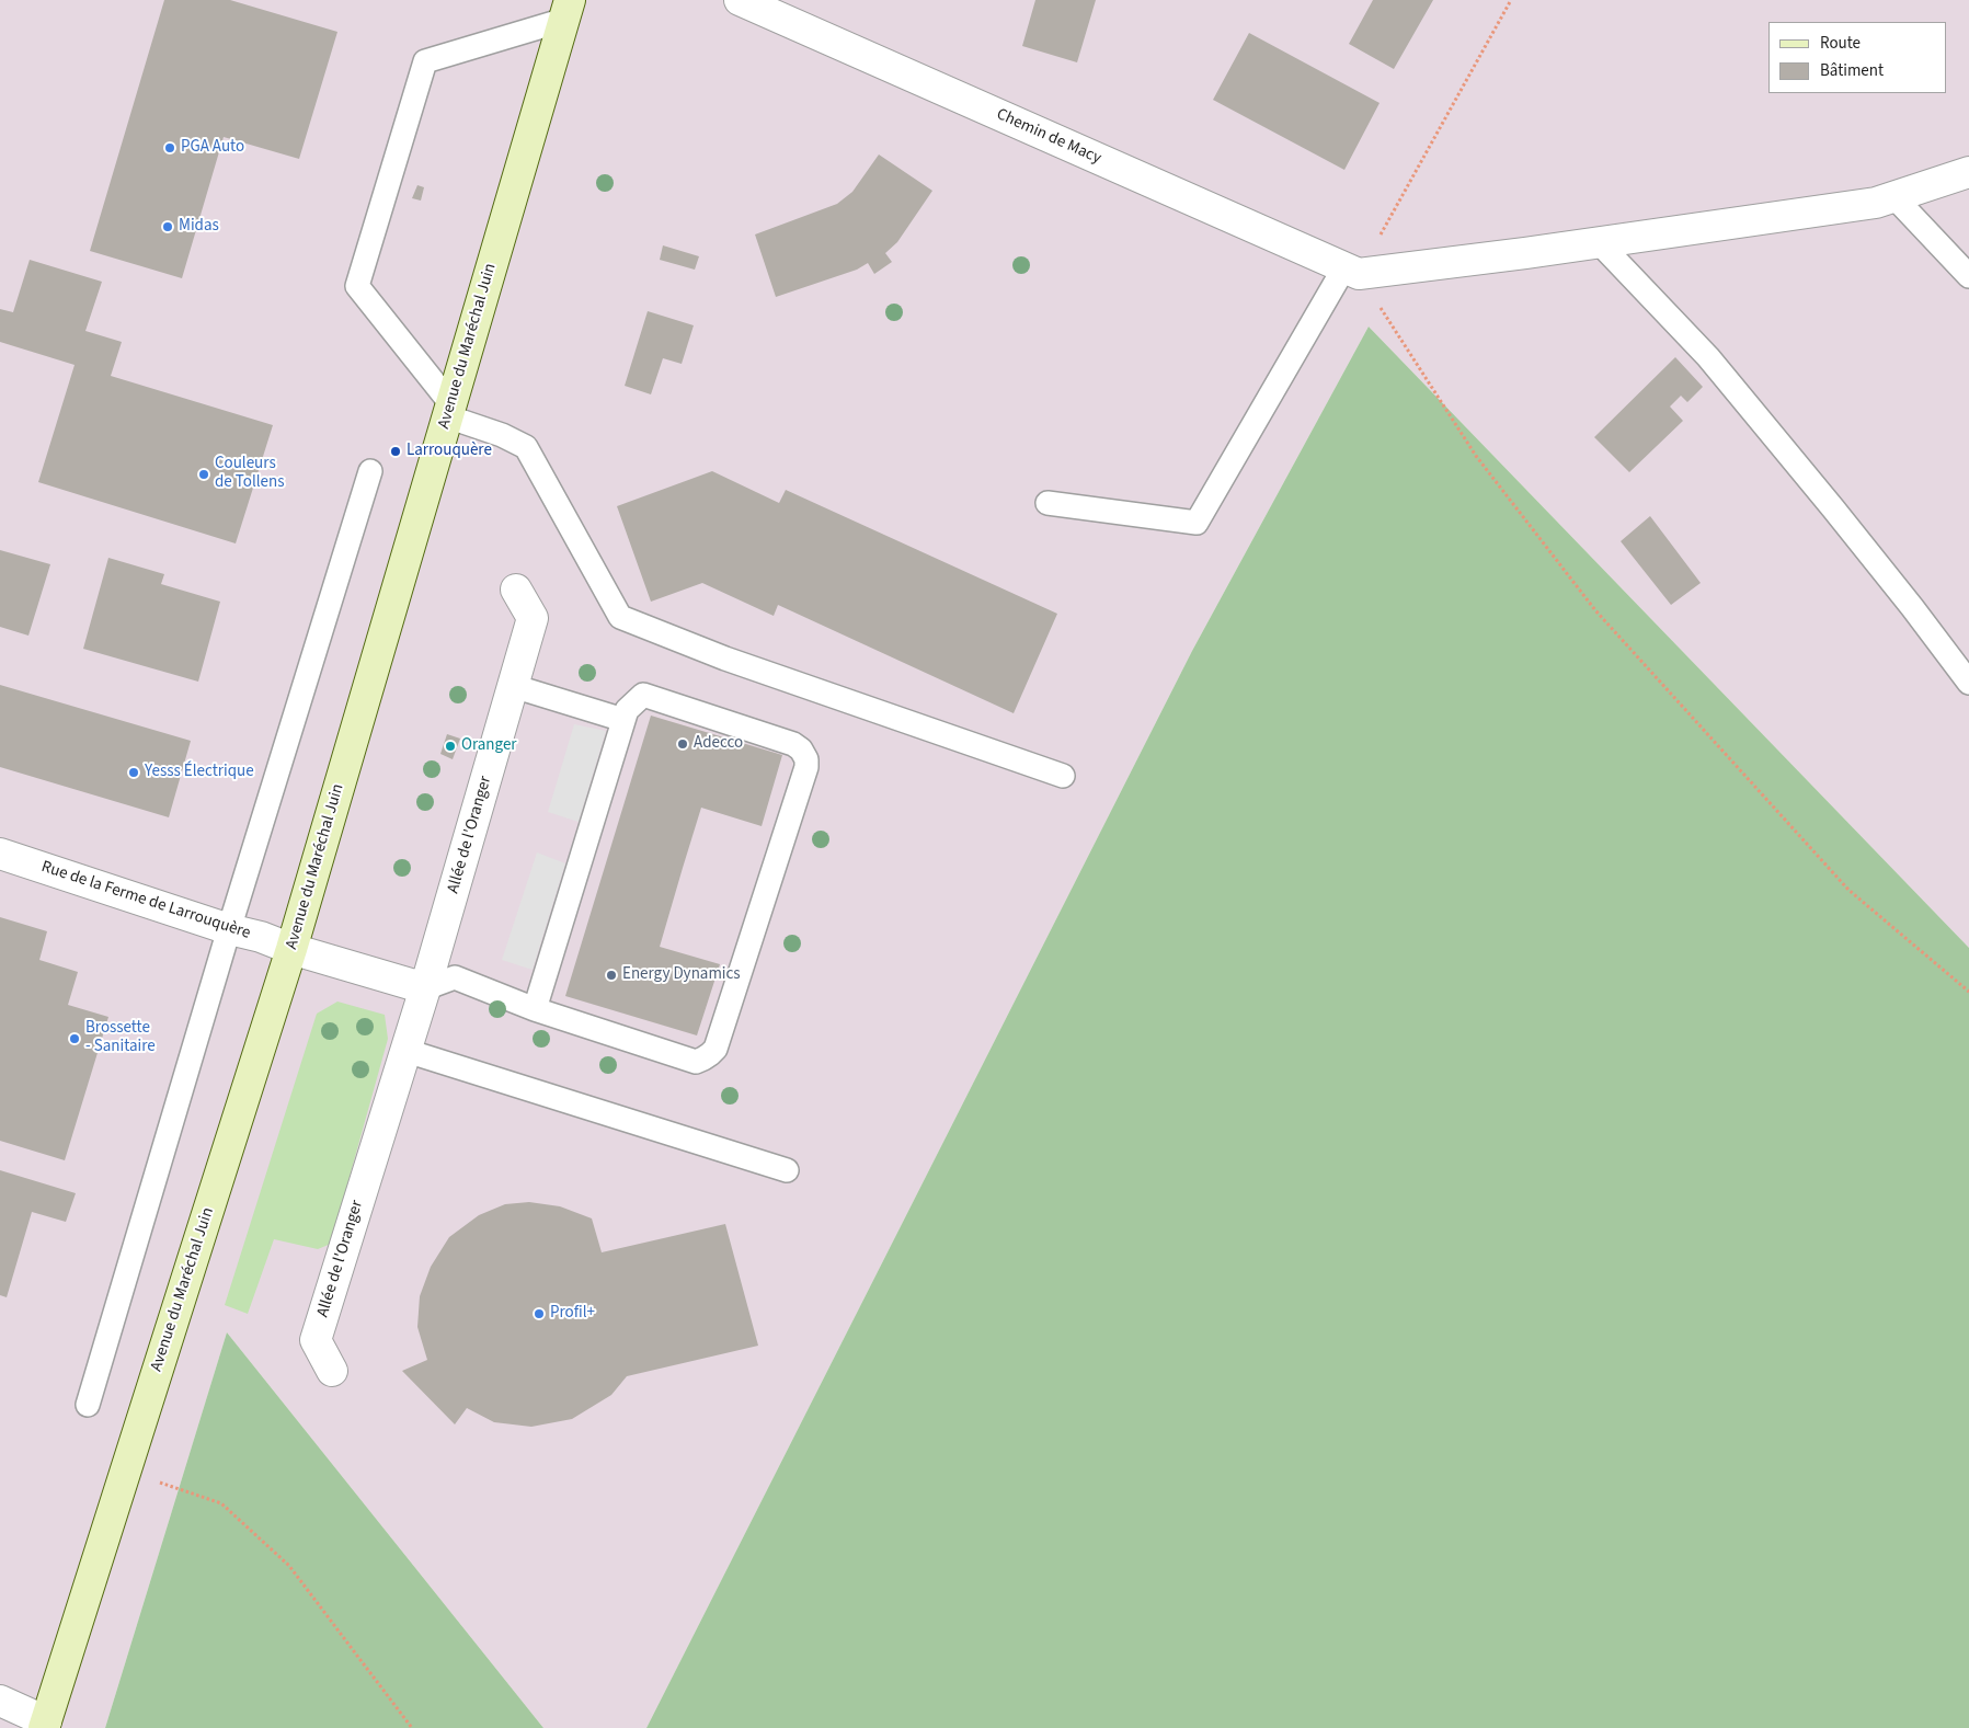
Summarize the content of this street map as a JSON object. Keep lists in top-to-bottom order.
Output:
{
  "streets": {
    "main road": ["Avenue du Maréchal Juin"],
    "street": ["Chemin de Macy", "Allée de l'Oranger", "Rue de la Ferme de Larrouquère"]
  },
  "crossings": [
    ["Avenue du Maréchal Juin", "Rue de la Ferme de Larrouquère"]
  ],
  "places": [
    "PGA Auto",
    "Midas",
    "Larrouquère",
    "Couleurs de Tollens",
    "Adecco",
    "Oranger",
    "Yesss Électrique",
    "Energy Dynamics",
    "Brossette - Sanitaire",
    "Profil+"
  ],
  "legend": ["Route", "Bâtiment"]
}
